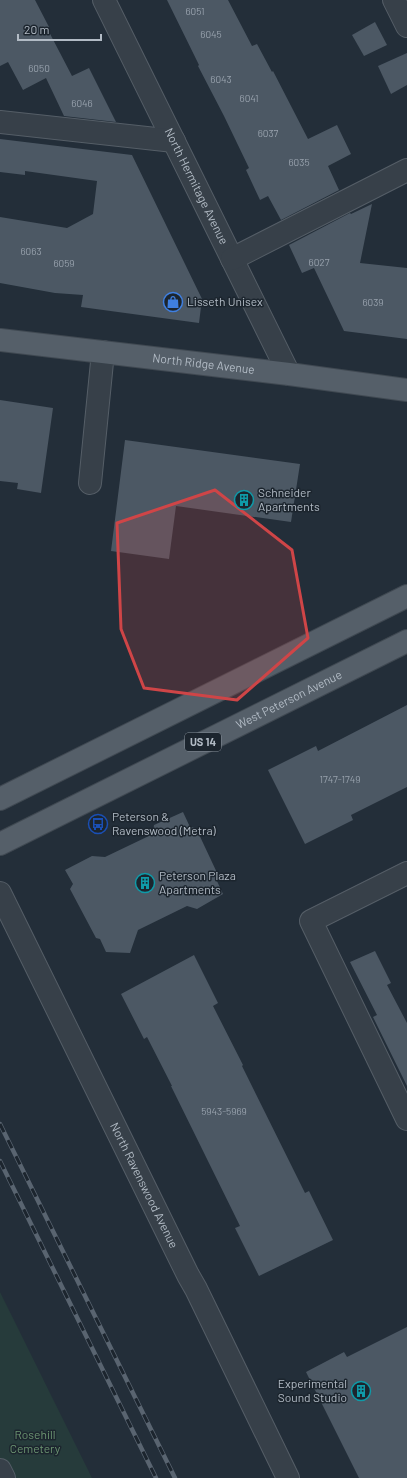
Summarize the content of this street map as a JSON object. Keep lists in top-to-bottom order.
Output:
{
  "streets": {
    "main road": ["North Ridge Avenue", "West Peterson Avenue", "US 14"],
    "street": ["North Hermitage Avenue", "North Ravenswood Avenue"]
  },
  "crossings": [
    ["North Hermitage Avenue", "North Ridge Avenue"]
  ],
  "parks": ["Rosehill Cemetery"],
  "places": {
    "shop": ["Lisseth Unisex"],
    "building": ["Schneider Apartments", "Peterson Plaza Apartments", "Experimental Sound Studio"],
    "bus stop": ["Peterson & Ravenswood (Metra)"]
  },
  "house_numbers": [
    "6051",
    "6045",
    "6050",
    "6043",
    "6041",
    "6046",
    "6037",
    "6035",
    "6063",
    "6027",
    "6059",
    "6039",
    "1747-1749",
    "5943-5969"
  ],
  "scale_bar": "20 m"
}
